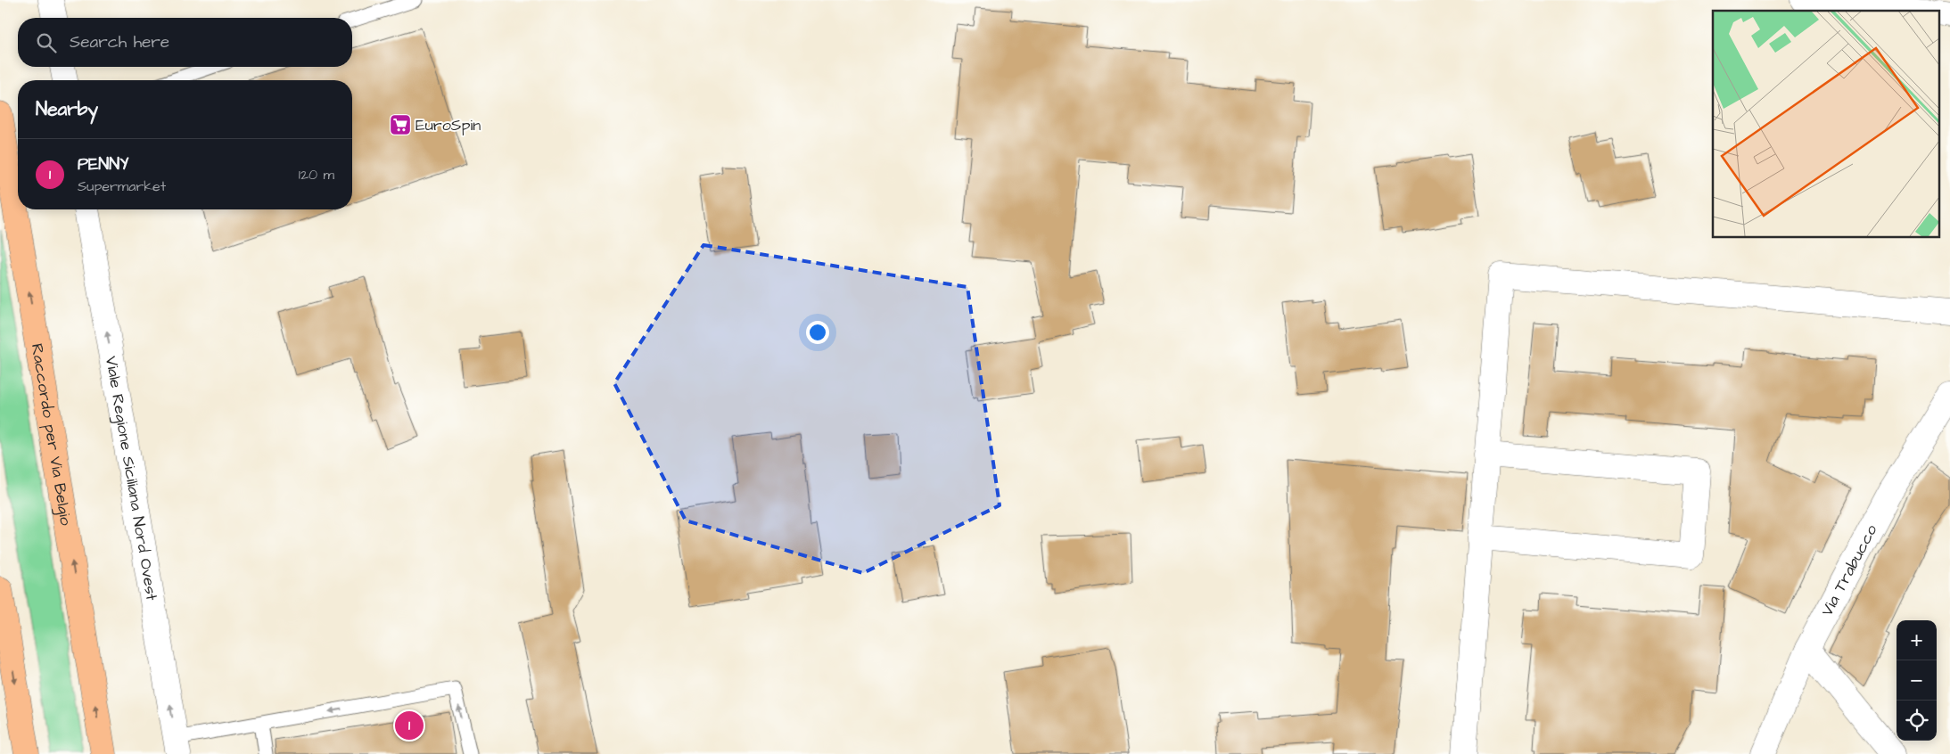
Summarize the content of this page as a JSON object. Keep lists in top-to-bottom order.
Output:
{
  "streets": {
    "highway": ["Raccordo per Via Belgio"],
    "street": ["Viale Regione Siciliana Nord Ovest", "Via Trabucco"]
  },
  "one_way": ["Raccordo per Via Belgio", "Viale Regione Siciliana Nord Ovest"],
  "places": {
    "supermarket": ["EuroSpin"]
  },
  "page": {
    "search": "Search here",
    "heading": "Nearby",
    "list": [
      {
        "mark": "1",
        "name": "PENNY",
        "note": "Supermarket",
        "value": "120 m"
      }
    ],
    "map_buttons": ["+", "−"],
    "pins": "1"
  }
}
